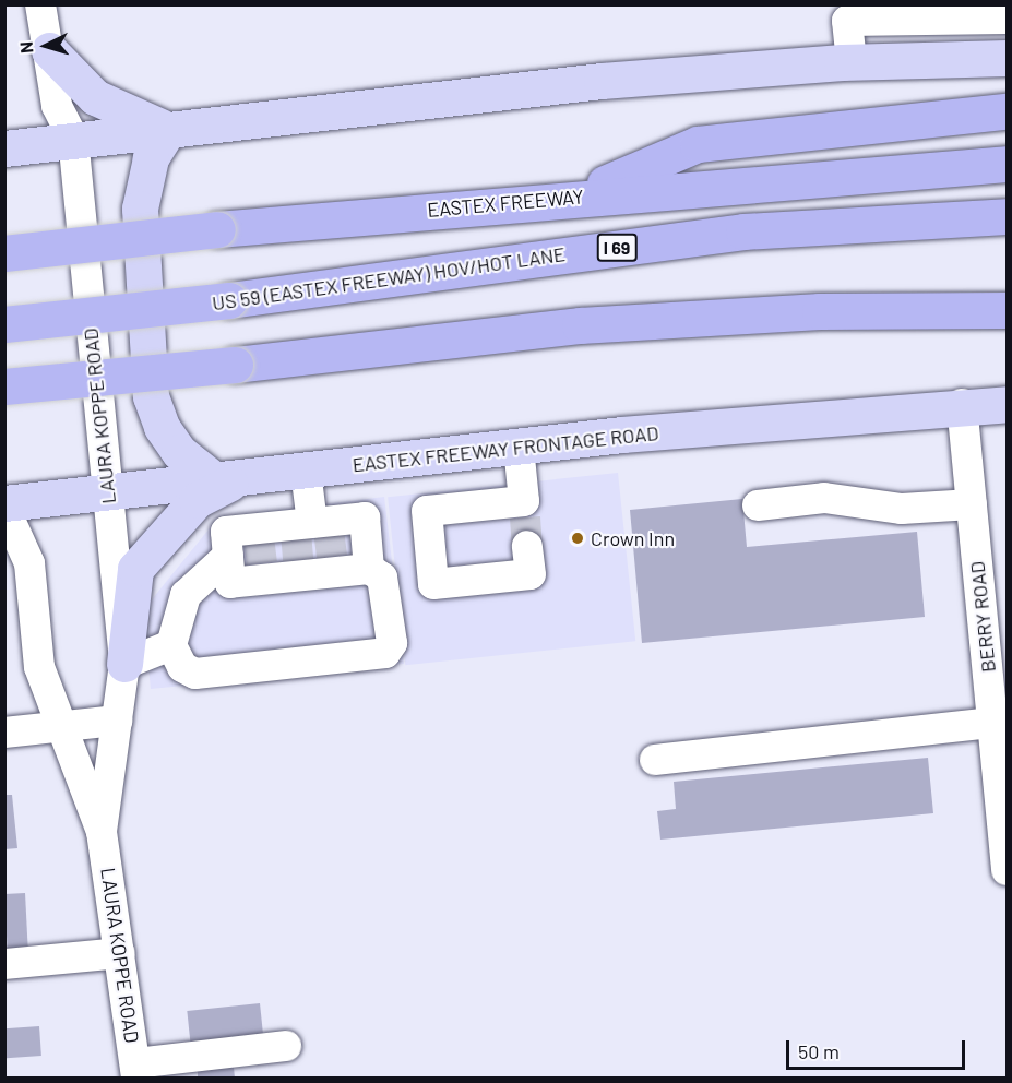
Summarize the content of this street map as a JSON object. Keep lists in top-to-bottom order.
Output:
{
  "streets": {
    "highway": ["EASTEX FREEWAY", "I 69", "US 59 (EASTEX FREEWAY) HOV/HOT LANE"],
    "main road": ["EASTEX FREEWAY FRONTAGE ROAD"],
    "street": ["LAURA KOPPE ROAD", "BERRY ROAD"]
  },
  "crossings": [
    ["LAURA KOPPE ROAD", "EASTEX FREEWAY FRONTAGE ROAD"],
    ["EASTEX FREEWAY FRONTAGE ROAD", "BERRY ROAD"]
  ],
  "places": ["Crown Inn"],
  "scale_bar": "50 m",
  "north": "left"
}
